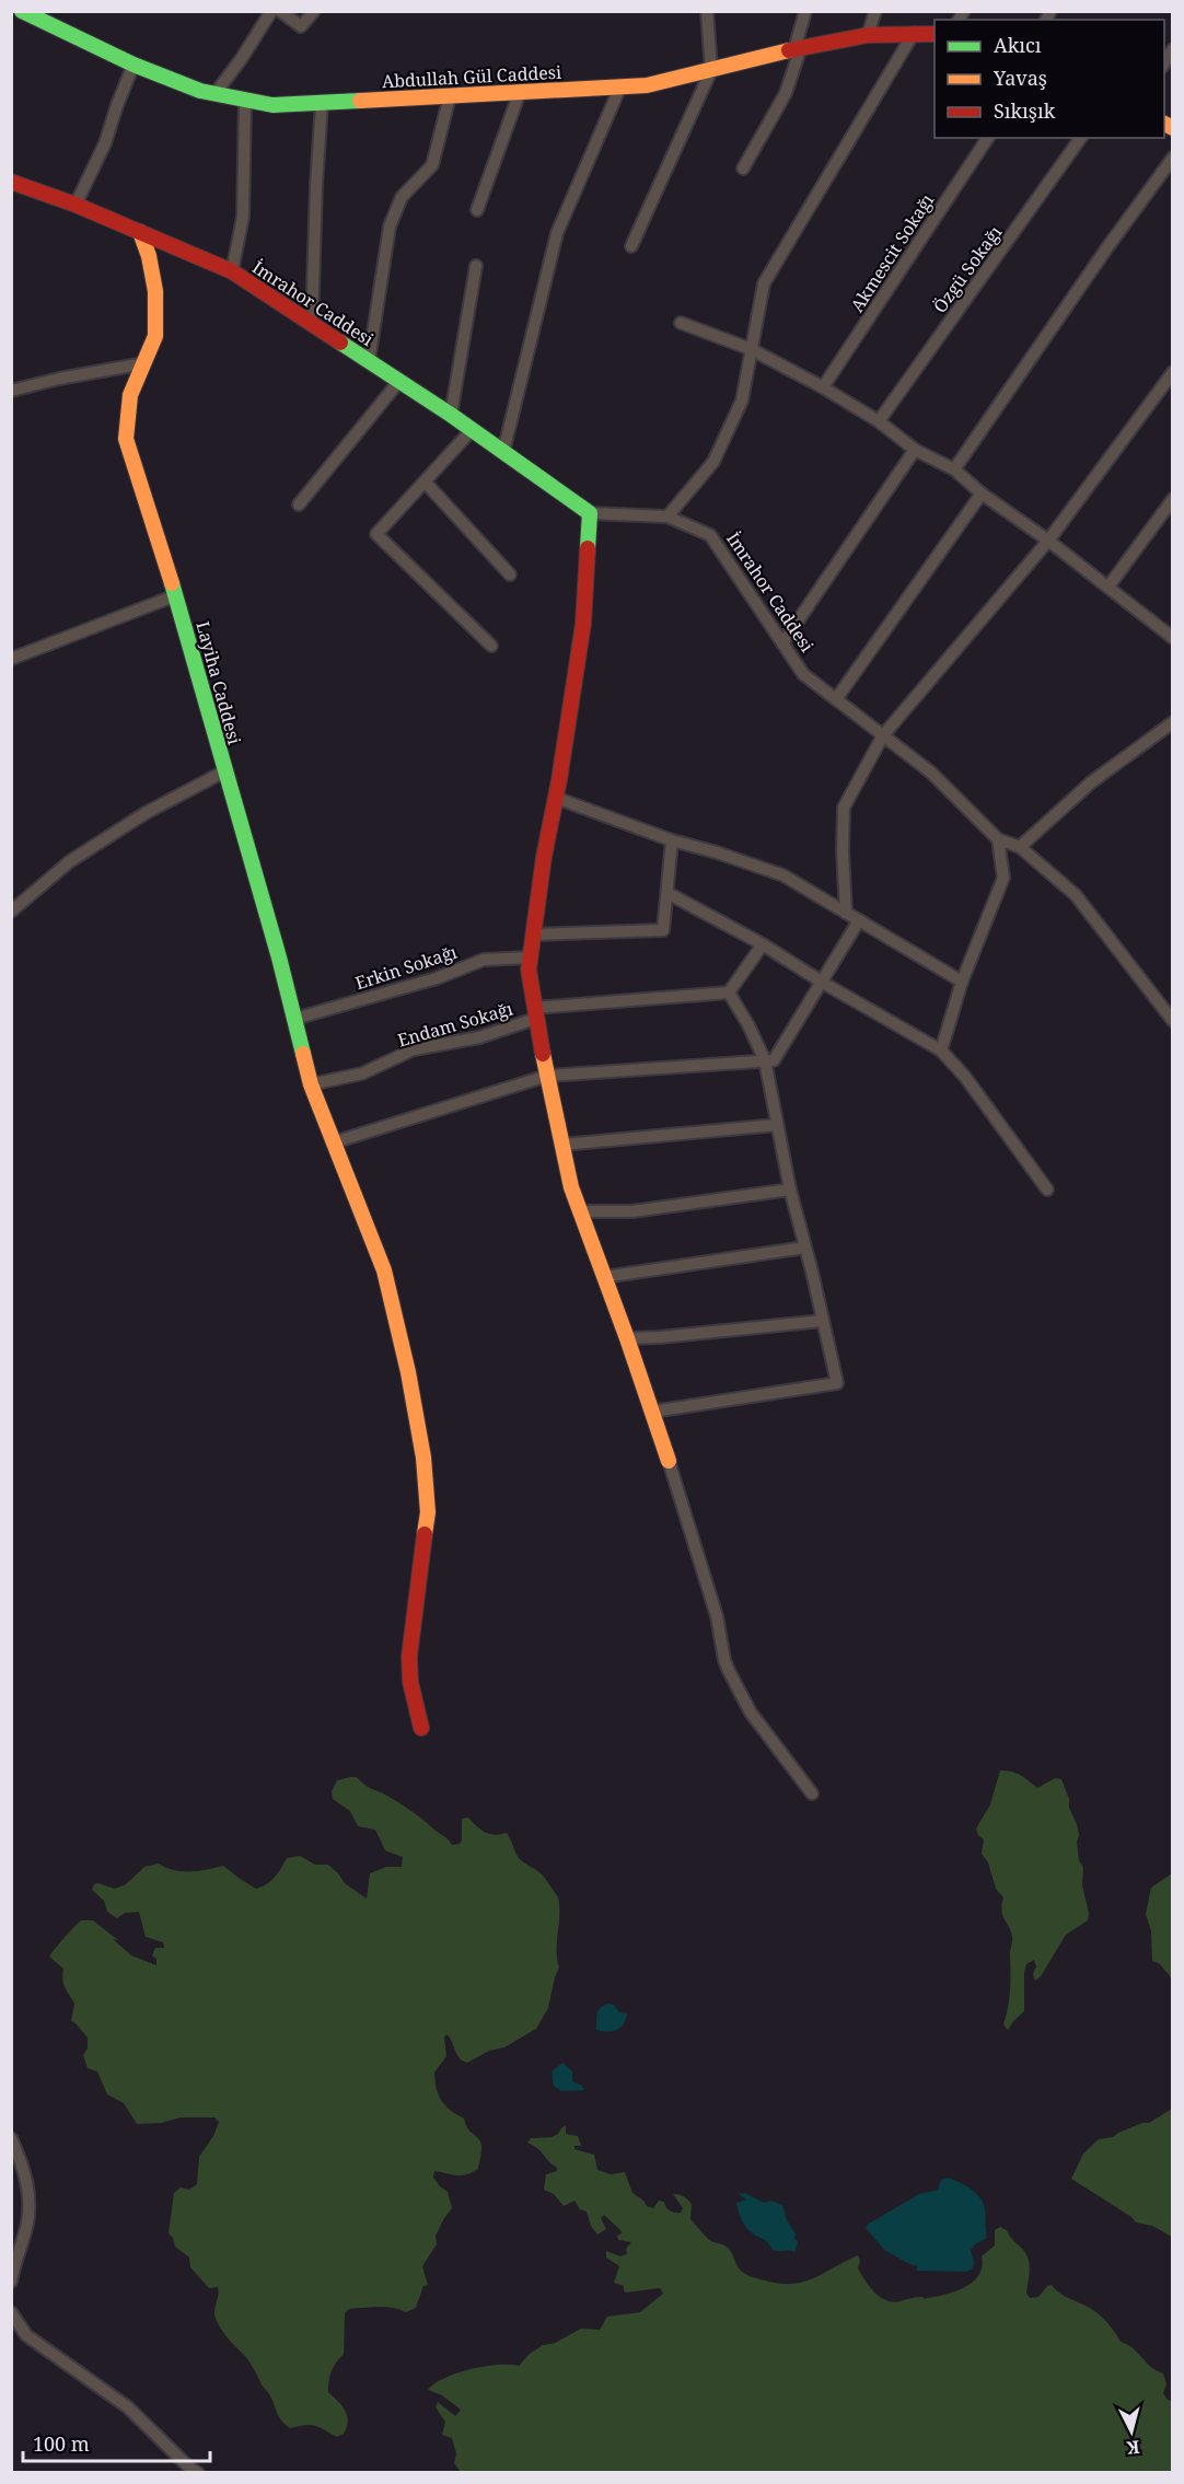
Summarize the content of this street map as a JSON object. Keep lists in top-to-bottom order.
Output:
{
  "streets": {
    "street": [
      "Abdullah Gül Caddesi",
      "Akmescit Sokağı",
      "Özgü Sokağı",
      "İmrahor Caddesi",
      "Layiha Caddesi",
      "Erkin Sokağı",
      "Endam Sokağı"
    ]
  },
  "crossings": [
    ["İmrahor Caddesi", "Layiha Caddesi"],
    ["Layiha Caddesi", "Erkin Sokağı"],
    ["Layiha Caddesi", "Endam Sokağı"]
  ],
  "legend": ["Akıcı", "Yavaş", "Sıkışık"],
  "scale_bar": "100 m",
  "north": "bottom"
}
